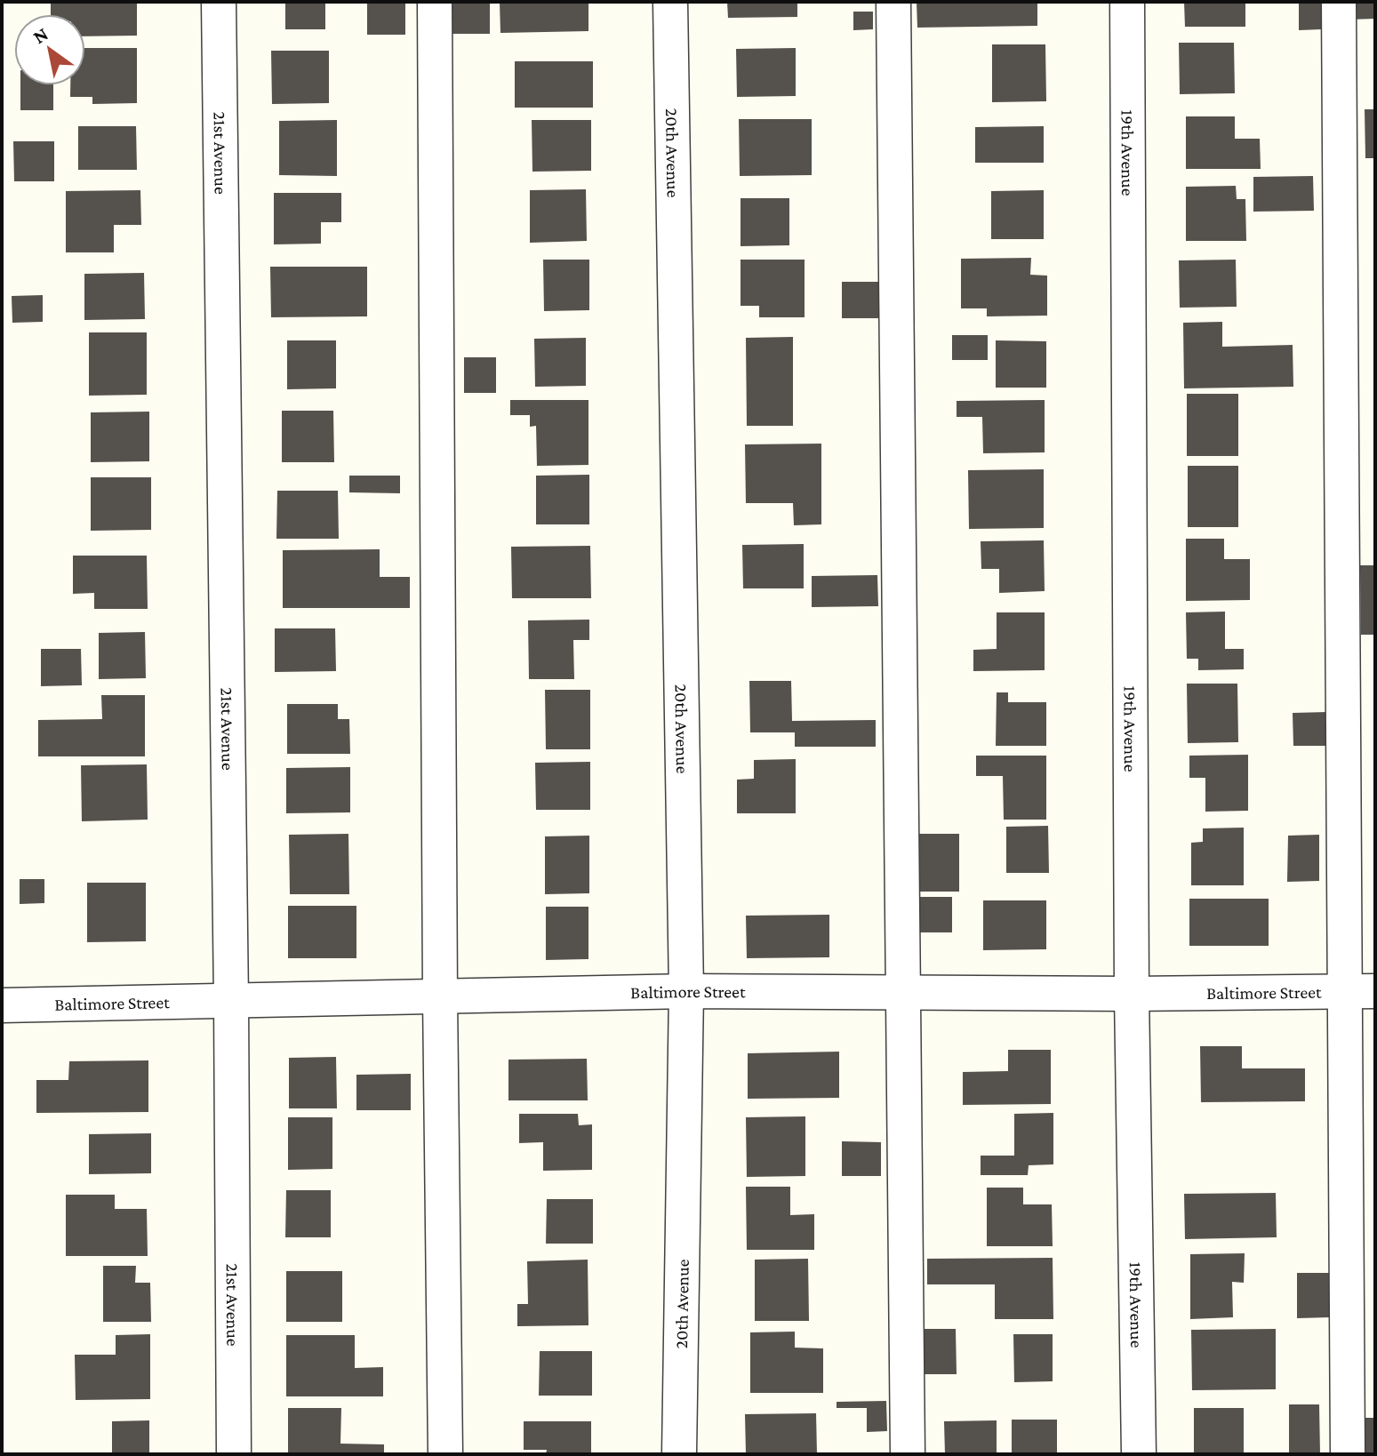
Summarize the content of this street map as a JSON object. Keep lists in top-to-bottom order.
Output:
{
  "streets": {
    "street": [
      "21st Avenue",
      "20th Avenue",
      "19th Avenue",
      "Baltimore Street"
    ]
  },
  "crossings": [
    ["21st Avenue", "Baltimore Street"],
    ["20th Avenue", "Baltimore Street"],
    ["19th Avenue", "Baltimore Street"]
  ],
  "north": "top left"
}
